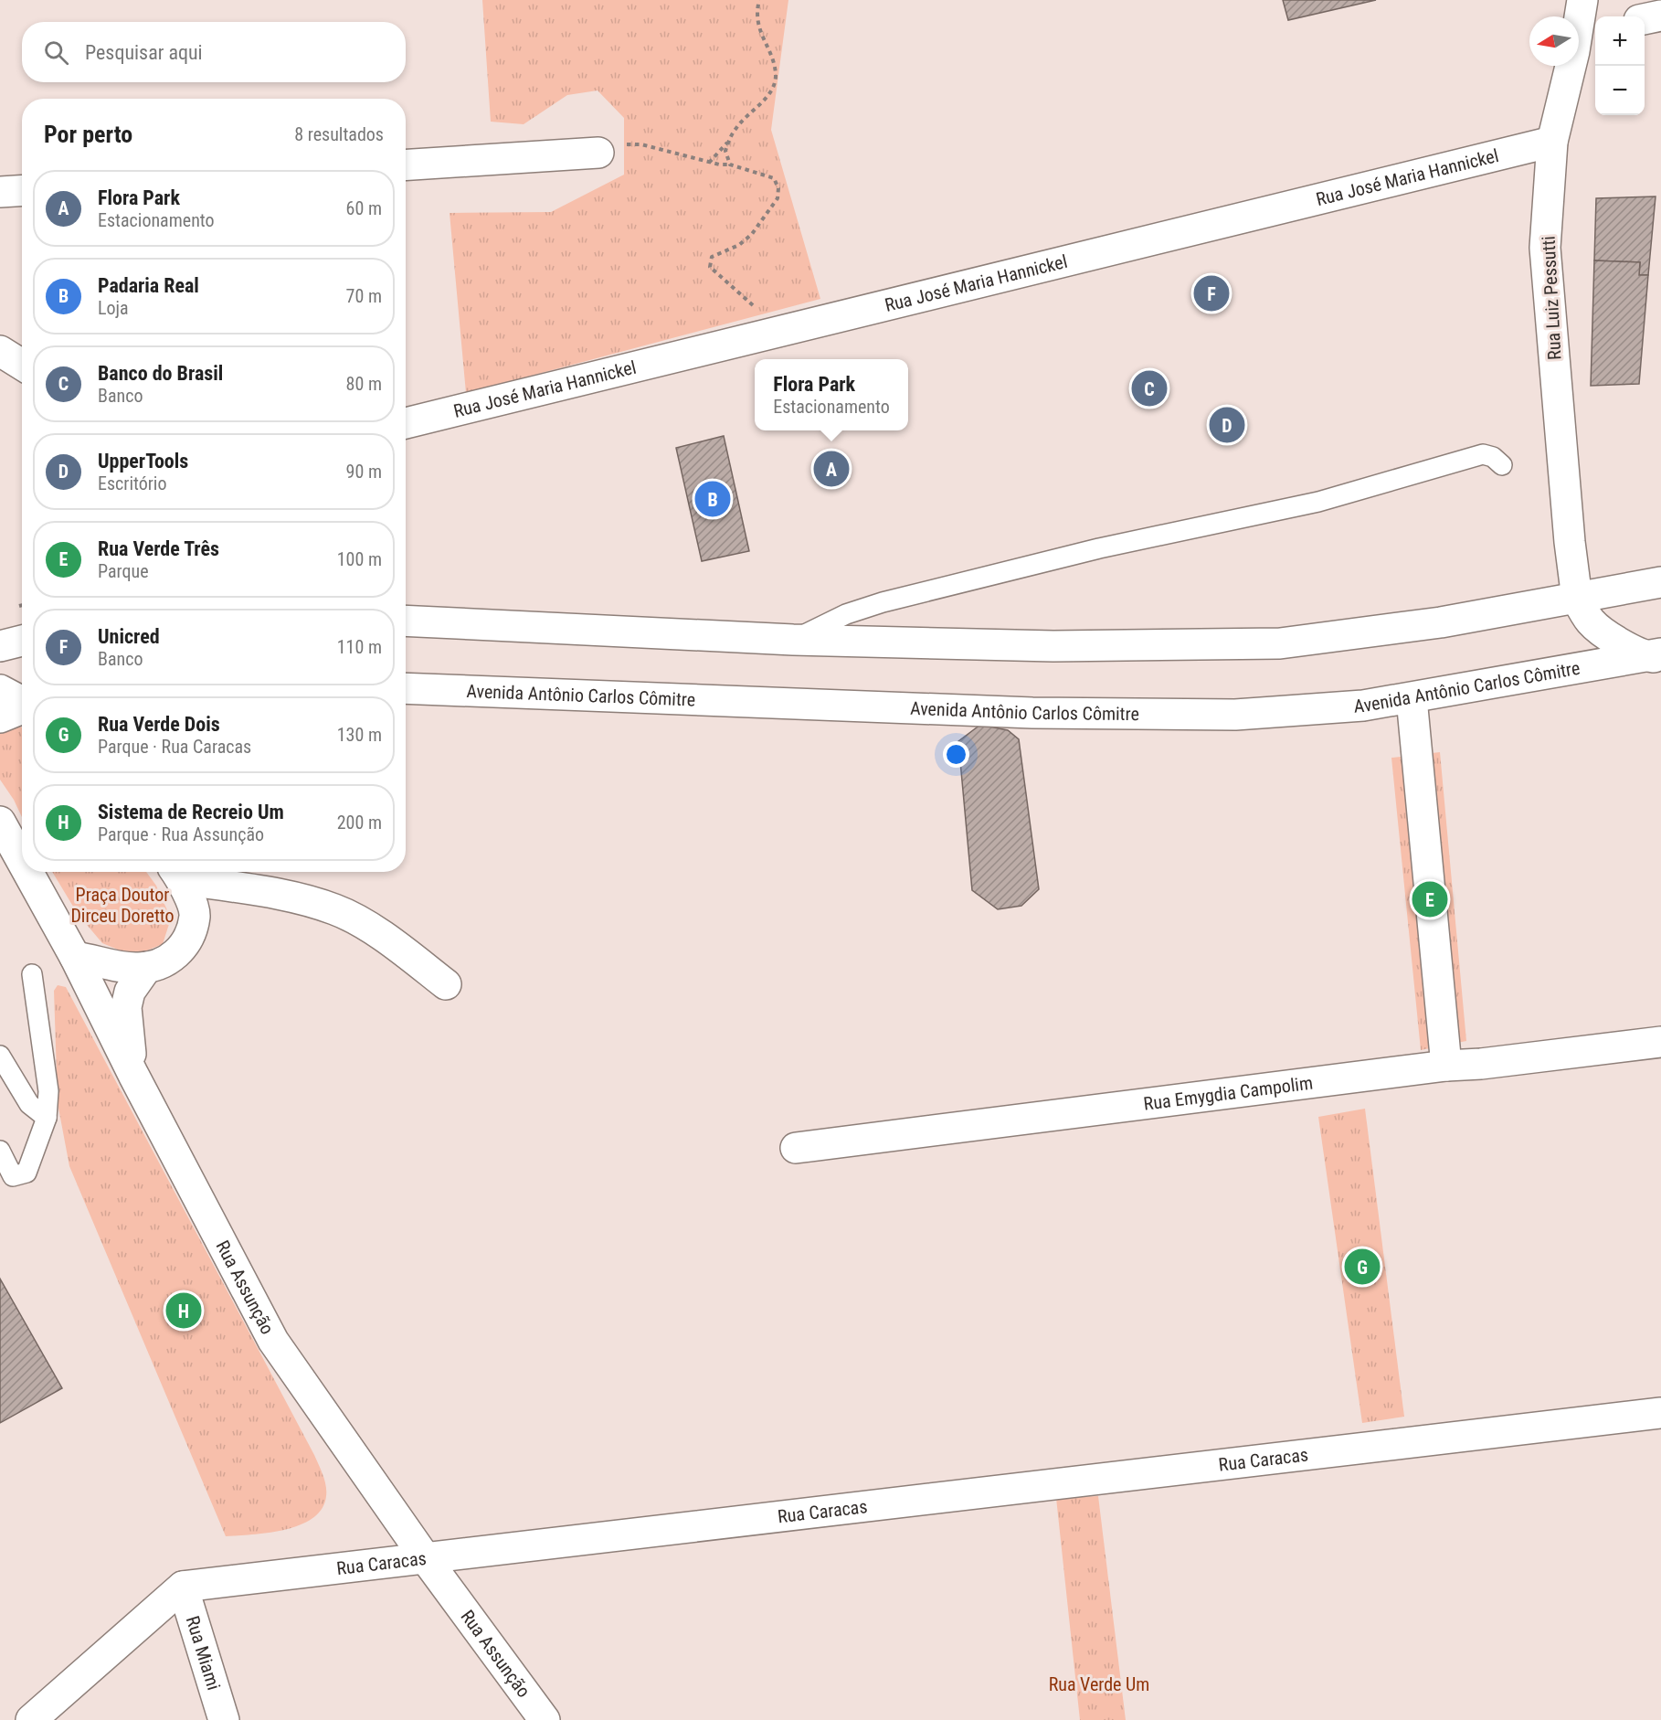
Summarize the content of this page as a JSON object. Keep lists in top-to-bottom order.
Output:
{
  "streets": {
    "street": [
      "Rua José Maria Hannickel",
      "Rua Luiz Pessutti",
      "Avenida Antônio Carlos Cômitre",
      "Rua Emygdia Campolim",
      "Rua Assunção",
      "Rua Caracas",
      "Rua Miami"
    ]
  },
  "crossings": [
    ["Rua José Maria Hannickel", "Rua Luiz Pessutti"],
    ["Rua Luiz Pessutti", "Avenida Antônio Carlos Cômitre"],
    ["Rua Assunção", "Rua Caracas"],
    ["Rua Caracas", "Rua Miami"]
  ],
  "parks": ["Praça Doutor Dirceu Doretto", "Rua Verde Um"],
  "north": "left",
  "page": {
    "map_buttons": ["+", "−"],
    "search": "Pesquisar aqui",
    "heading": ["Por perto", "8 resultados"],
    "list": [
      {
        "mark": "A",
        "name": "Flora Park",
        "note": "Estacionamento",
        "value": "60 m"
      },
      {
        "mark": "B",
        "name": "Padaria Real",
        "note": "Loja",
        "value": "70 m"
      },
      {
        "mark": "C",
        "name": "Banco do Brasil",
        "note": "Banco",
        "value": "80 m"
      },
      {
        "mark": "D",
        "name": "UpperTools",
        "note": "Escritório",
        "value": "90 m"
      },
      {
        "mark": "E",
        "name": "Rua Verde Três",
        "note": "Parque",
        "value": "100 m"
      },
      {
        "mark": "F",
        "name": "Unicred",
        "note": "Banco",
        "value": "110 m"
      },
      {
        "mark": "G",
        "name": "Rua Verde Dois",
        "note": "Parque · Rua Caracas",
        "value": "130 m"
      },
      {
        "mark": "H",
        "name": "Sistema de Recreio Um",
        "note": "Parque · Rua Assunção",
        "value": "200 m"
      }
    ],
    "pins": [
      "F",
      "C",
      "D",
      "A",
      "B",
      "E",
      "G",
      "H"
    ],
    "popup": ["Flora Park", "Estacionamento"]
  }
}
